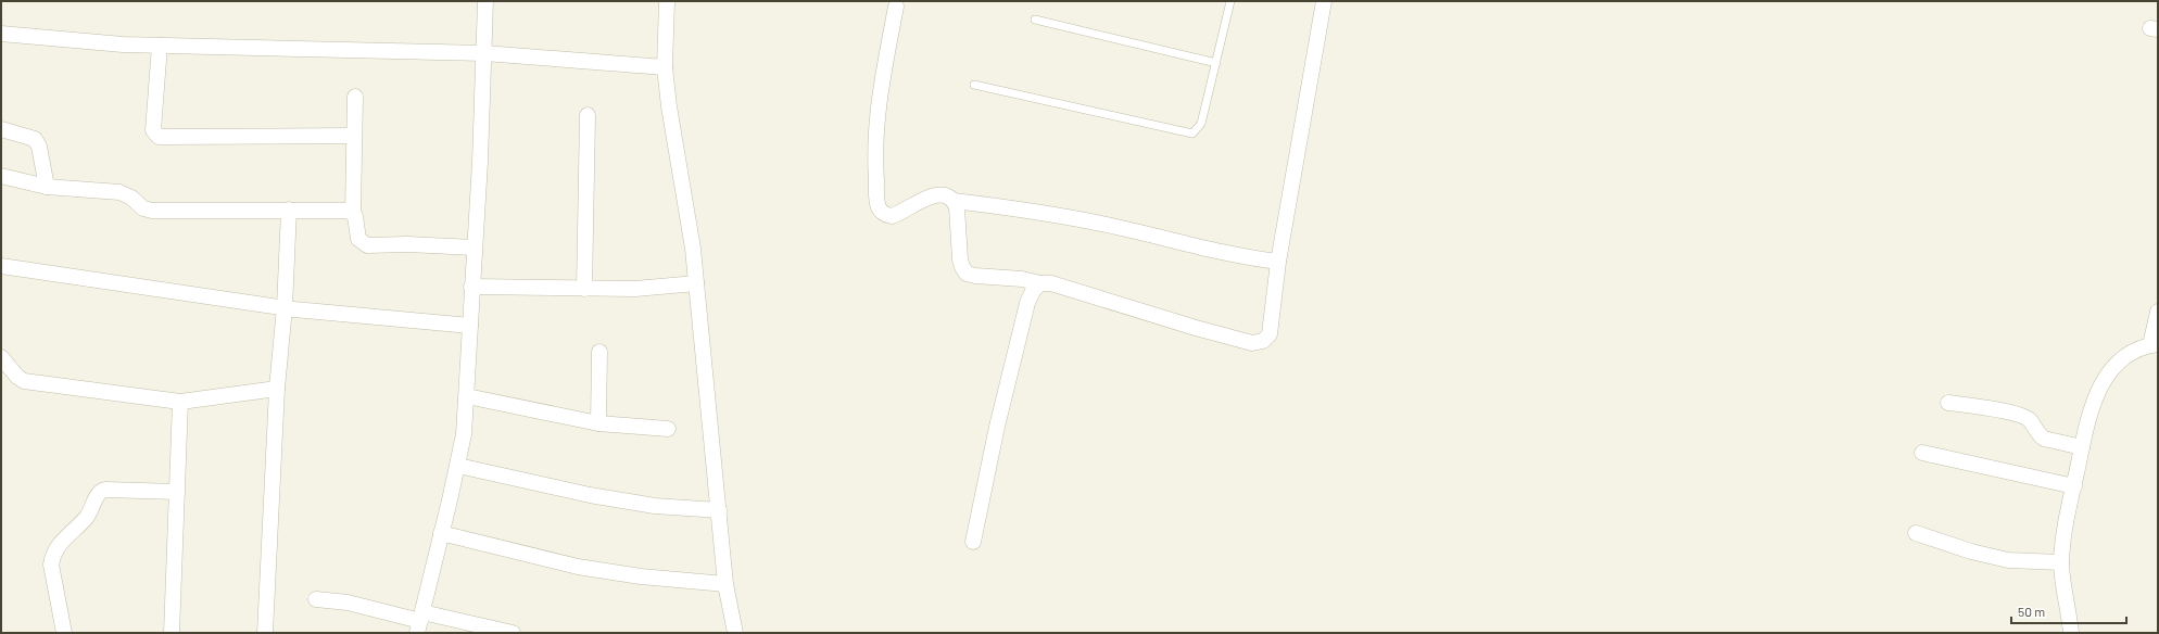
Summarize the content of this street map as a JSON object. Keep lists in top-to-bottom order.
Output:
{
  "scale_bar": "50 m"
}
